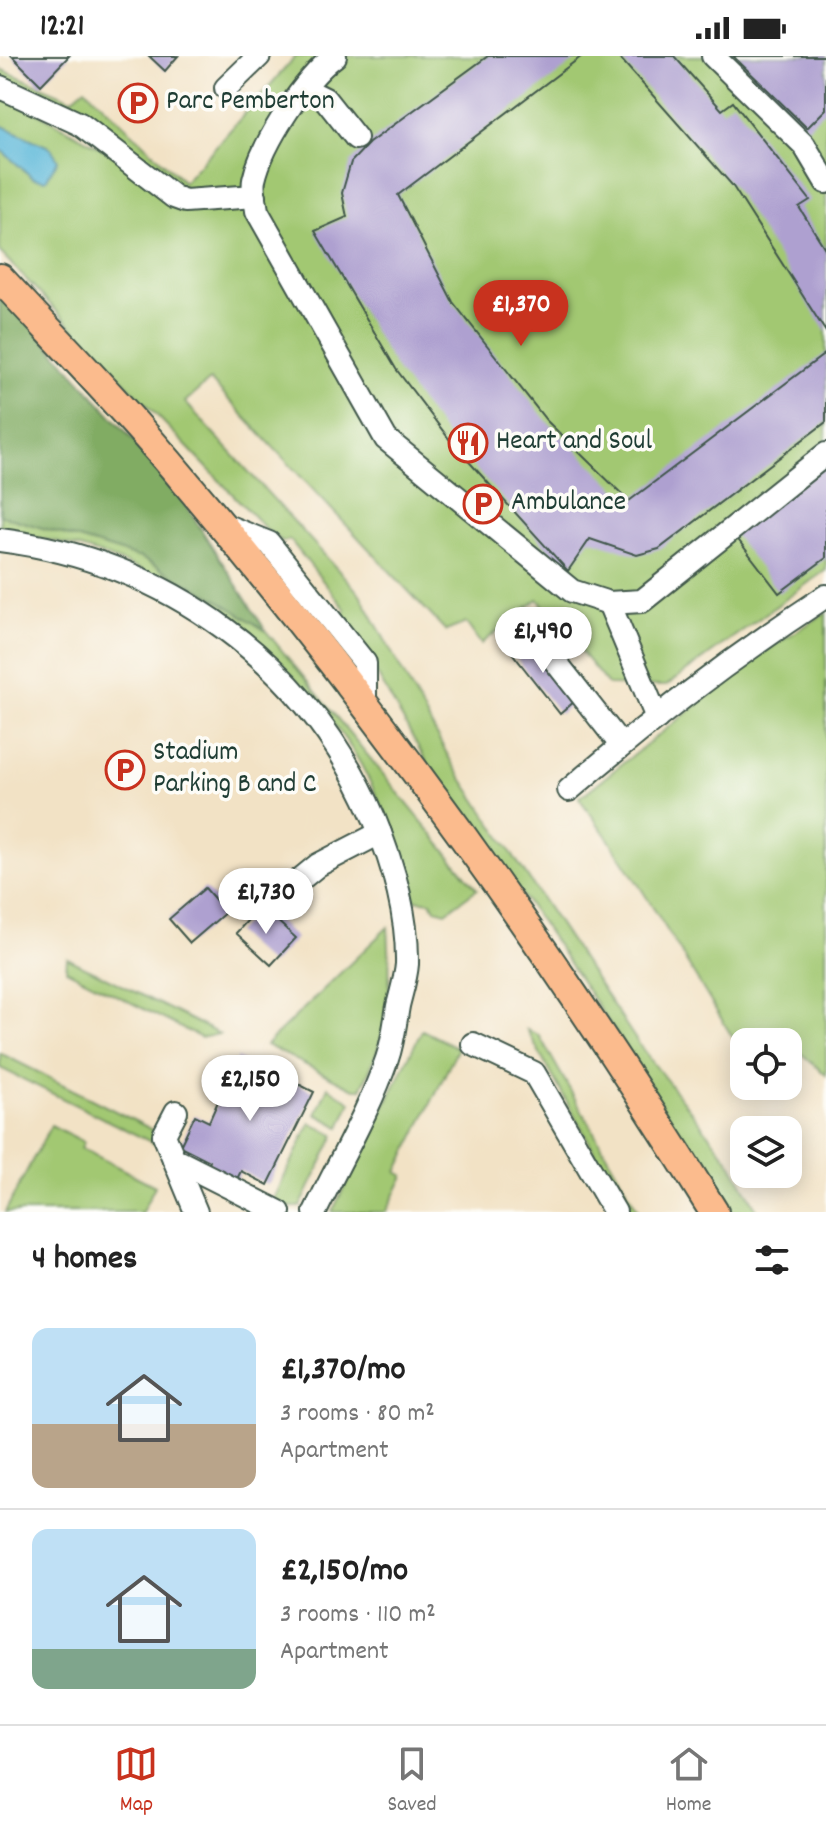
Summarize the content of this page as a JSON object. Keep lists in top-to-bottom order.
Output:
{
  "places": {
    "parking": ["Parc Pemberton", "Ambulance", "Stadium Parking B and C"],
    "restaurant": ["Heart and Soul"]
  },
  "page": {
    "status": "12:21",
    "price": [
      "£1,370",
      "£1,490",
      "£1,730",
      "£2,150"
    ],
    "heading": "4 homes",
    "list": [
      {
        "name": "£1,370/mo",
        "note": "3 rooms · 80 m² · Apartment"
      },
      {
        "name": "£2,150/mo",
        "note": "3 rooms · 110 m² · Apartment"
      }
    ],
    "tabs": ["Map", "Saved", "Home"]
  }
}
